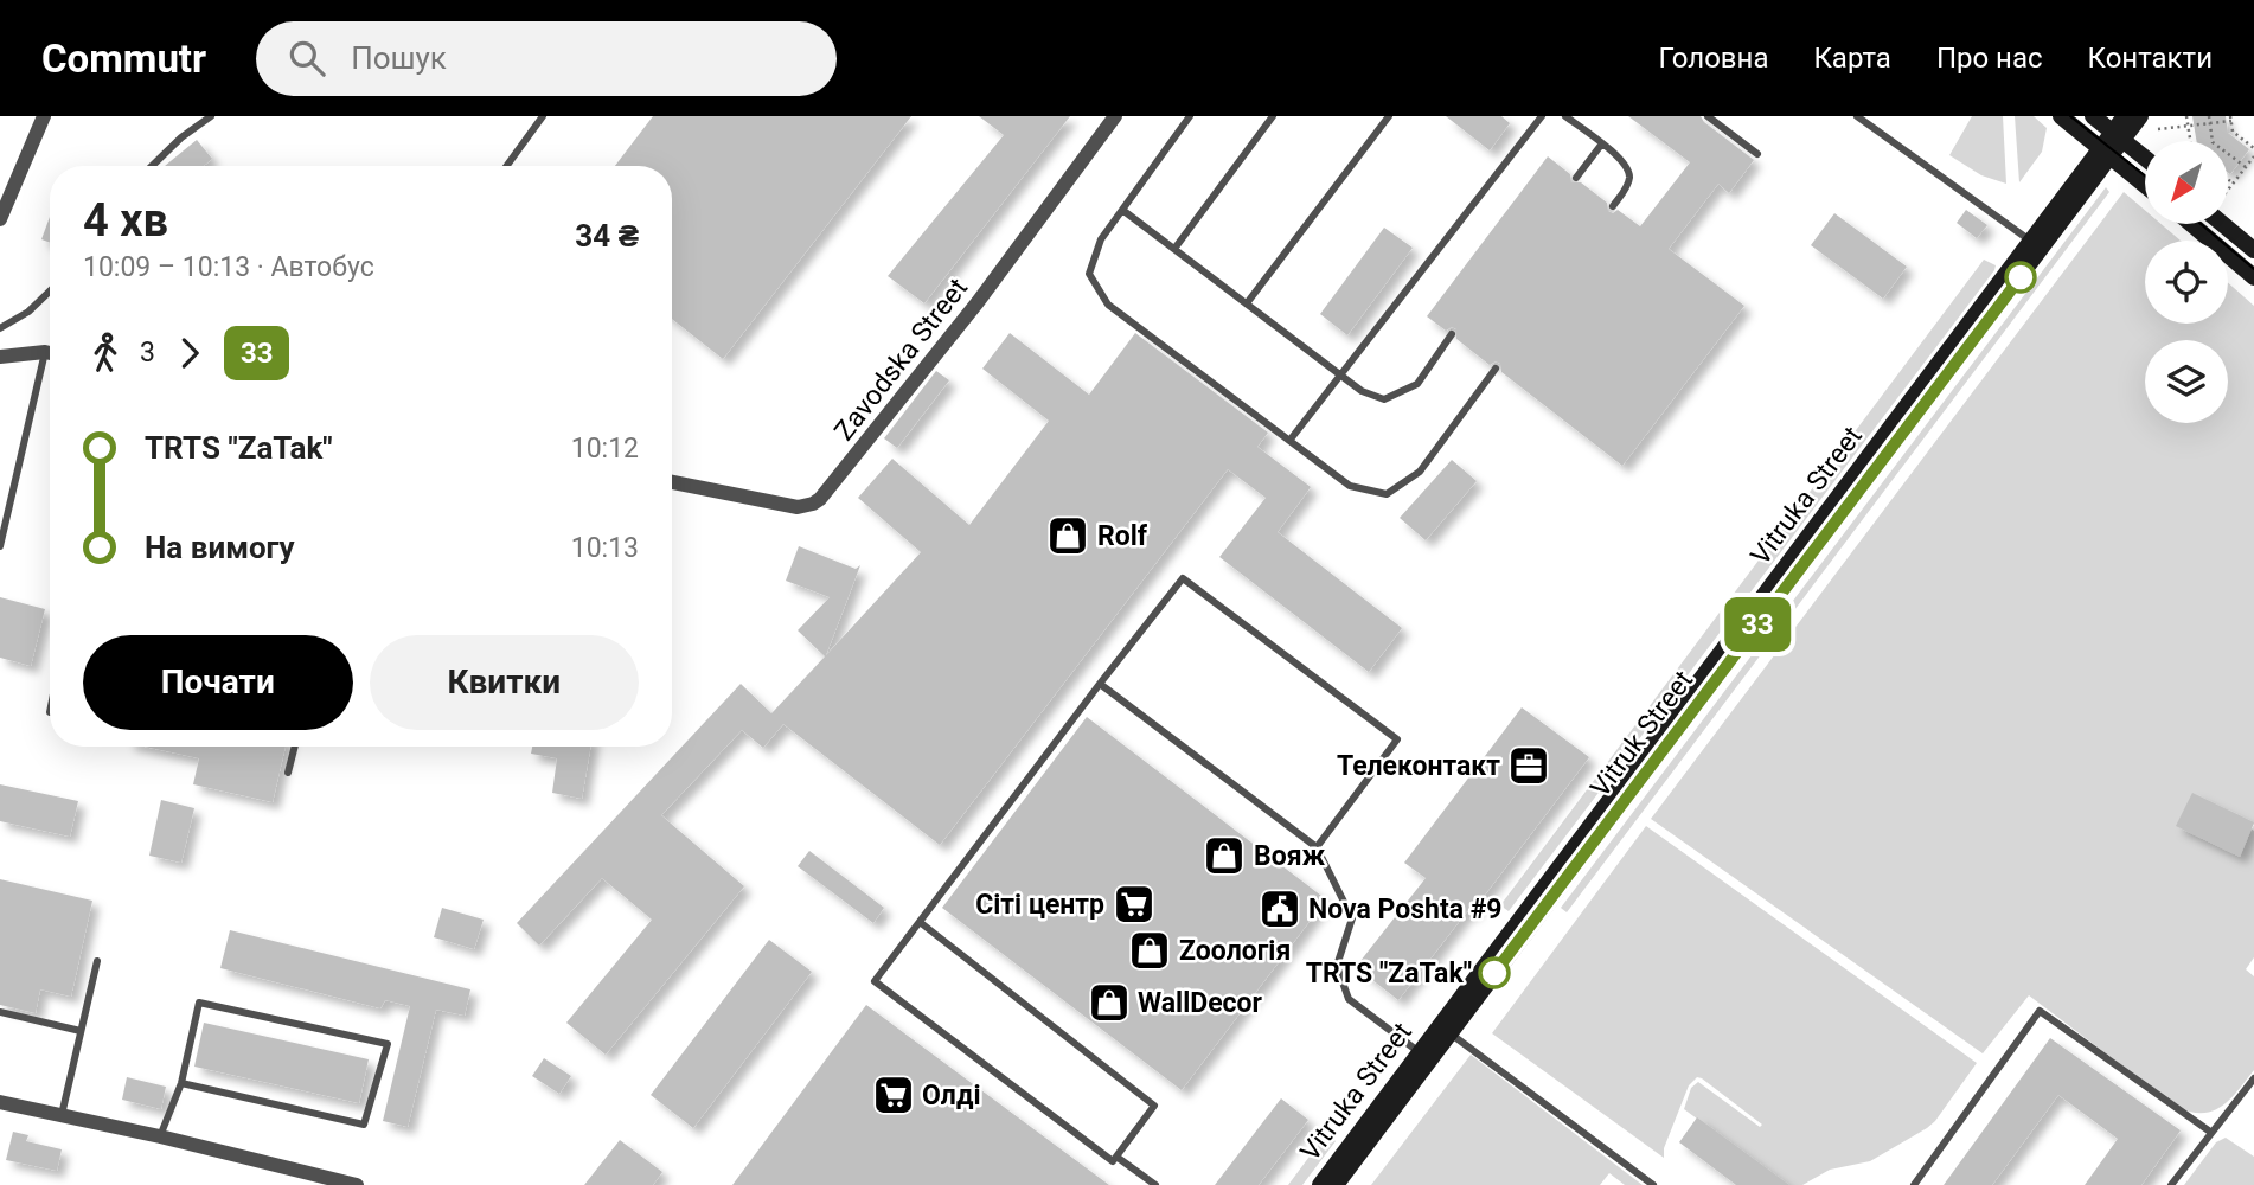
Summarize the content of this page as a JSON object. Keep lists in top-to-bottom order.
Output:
{
  "streets": {
    "main road": ["Vitruka Street", "Vitruk Street"],
    "street": ["Zavodska Street"]
  },
  "crossings": [
    ["Vitruka Street", "Vitruk Street"]
  ],
  "places": {
    "shop": [
      "Rolf",
      "Вояж",
      "Zooлогія",
      "WallDecor"
    ],
    "office": ["Телеконтакт"],
    "supermarket": ["Сіті центр", "Олді"],
    "public building": ["Nova Poshta #9"],
    "other": ["TRTS \"ZaTak\""]
  },
  "lines": ["bus line 33"],
  "north": "bottom left",
  "page": {
    "header": "Commutr",
    "search": "Пошук",
    "nav": [
      "Головна",
      "Карта",
      "Про нас",
      "Контакти"
    ],
    "on_map": "33",
    "heading": ["4 хв", "10:09 – 10:13 · Автобус", "34 ₴"],
    "legs": ["3", "33"],
    "list": [
      {
        "name": "TRTS \"ZaTak\"",
        "value": "10:12"
      },
      {
        "name": "На вимогу",
        "value": "10:13"
      }
    ],
    "buttons": ["Почати", "Квитки"]
  }
}
